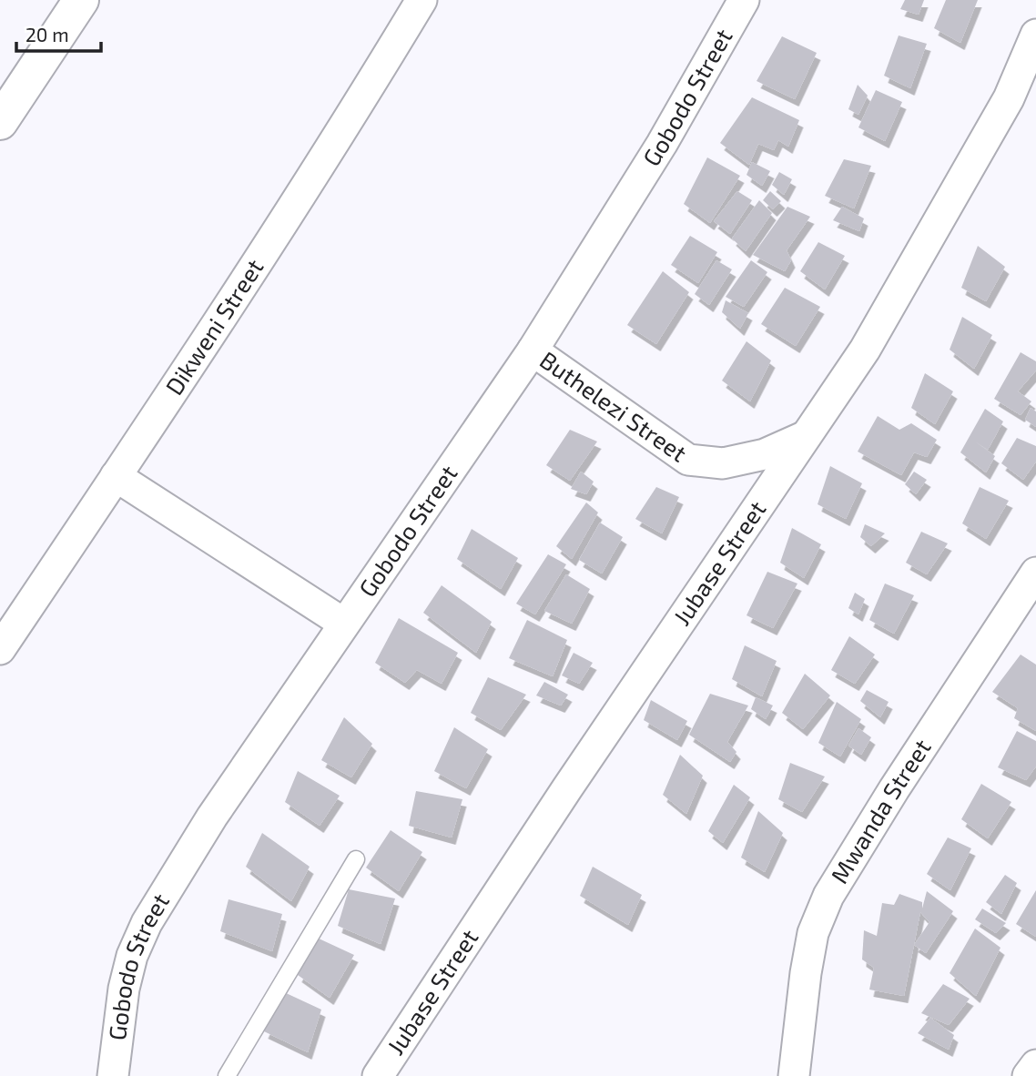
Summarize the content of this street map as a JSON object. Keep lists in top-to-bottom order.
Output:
{
  "streets": {
    "street": [
      "Gobodo Street",
      "Dikweni Street",
      "Buthelezi Street",
      "Jubase Street",
      "Mwanda Street"
    ]
  },
  "crossings": [
    ["Gobodo Street", "Buthelezi Street"],
    ["Buthelezi Street", "Jubase Street"]
  ],
  "scale_bar": "20 m"
}
